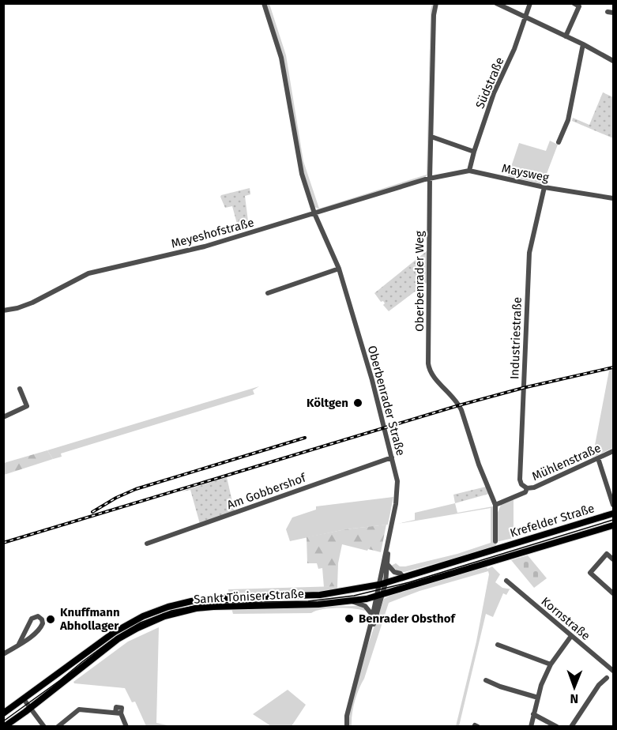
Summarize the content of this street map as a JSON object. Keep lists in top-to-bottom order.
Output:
{
  "streets": {
    "main road": ["Krefelder Straße", "Sankt Töniser Straße"],
    "street": [
      "Südstraße",
      "Maysweg",
      "Meyeshofstraße",
      "Oberbenrader Weg",
      "Industriestraße",
      "Oberbenrader Straße",
      "Mühlenstraße",
      "Am Gobbershof",
      "Kornstraße"
    ]
  },
  "crossings": [
    ["Südstraße", "Maysweg"],
    ["Maysweg", "Meyeshofstraße"],
    ["Maysweg", "Oberbenrader Weg"],
    ["Maysweg", "Industriestraße"],
    ["Meyeshofstraße", "Oberbenrader Weg"],
    ["Meyeshofstraße", "Oberbenrader Straße"],
    ["Oberbenrader Weg", "Mühlenstraße"],
    ["Industriestraße", "Mühlenstraße"],
    ["Oberbenrader Straße", "Am Gobbershof"],
    ["Oberbenrader Straße", "Sankt Töniser Straße"],
    ["Krefelder Straße", "Sankt Töniser Straße"]
  ],
  "places": ["Költgen", "Benrader Obsthof", "Knuffmann Abhollager"],
  "north": "bottom"
}
